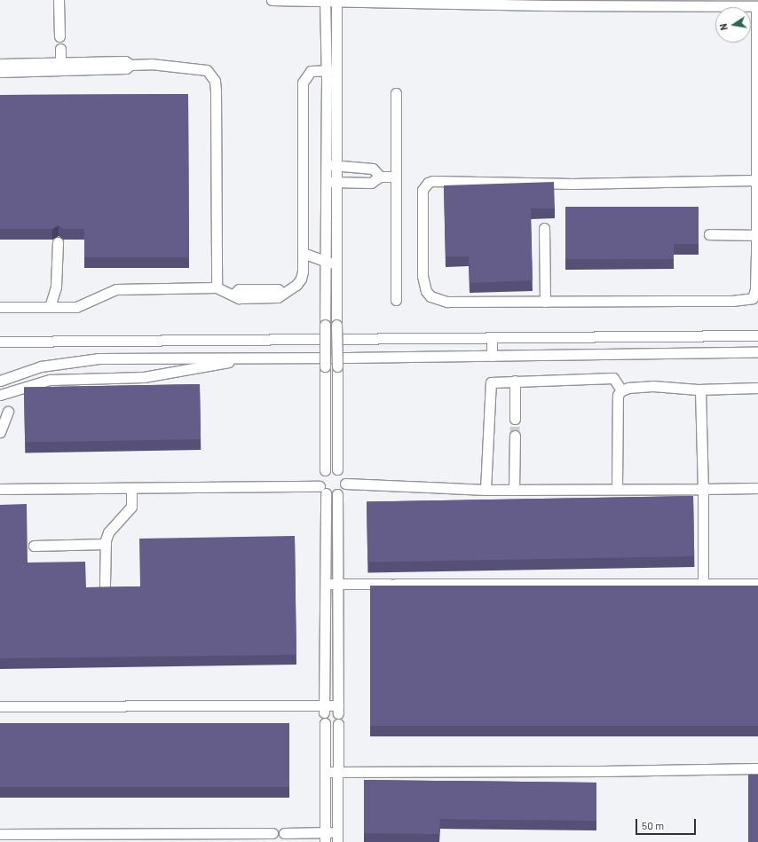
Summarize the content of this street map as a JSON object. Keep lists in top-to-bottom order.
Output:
{
  "scale_bar": "50 m",
  "north": "left"
}
